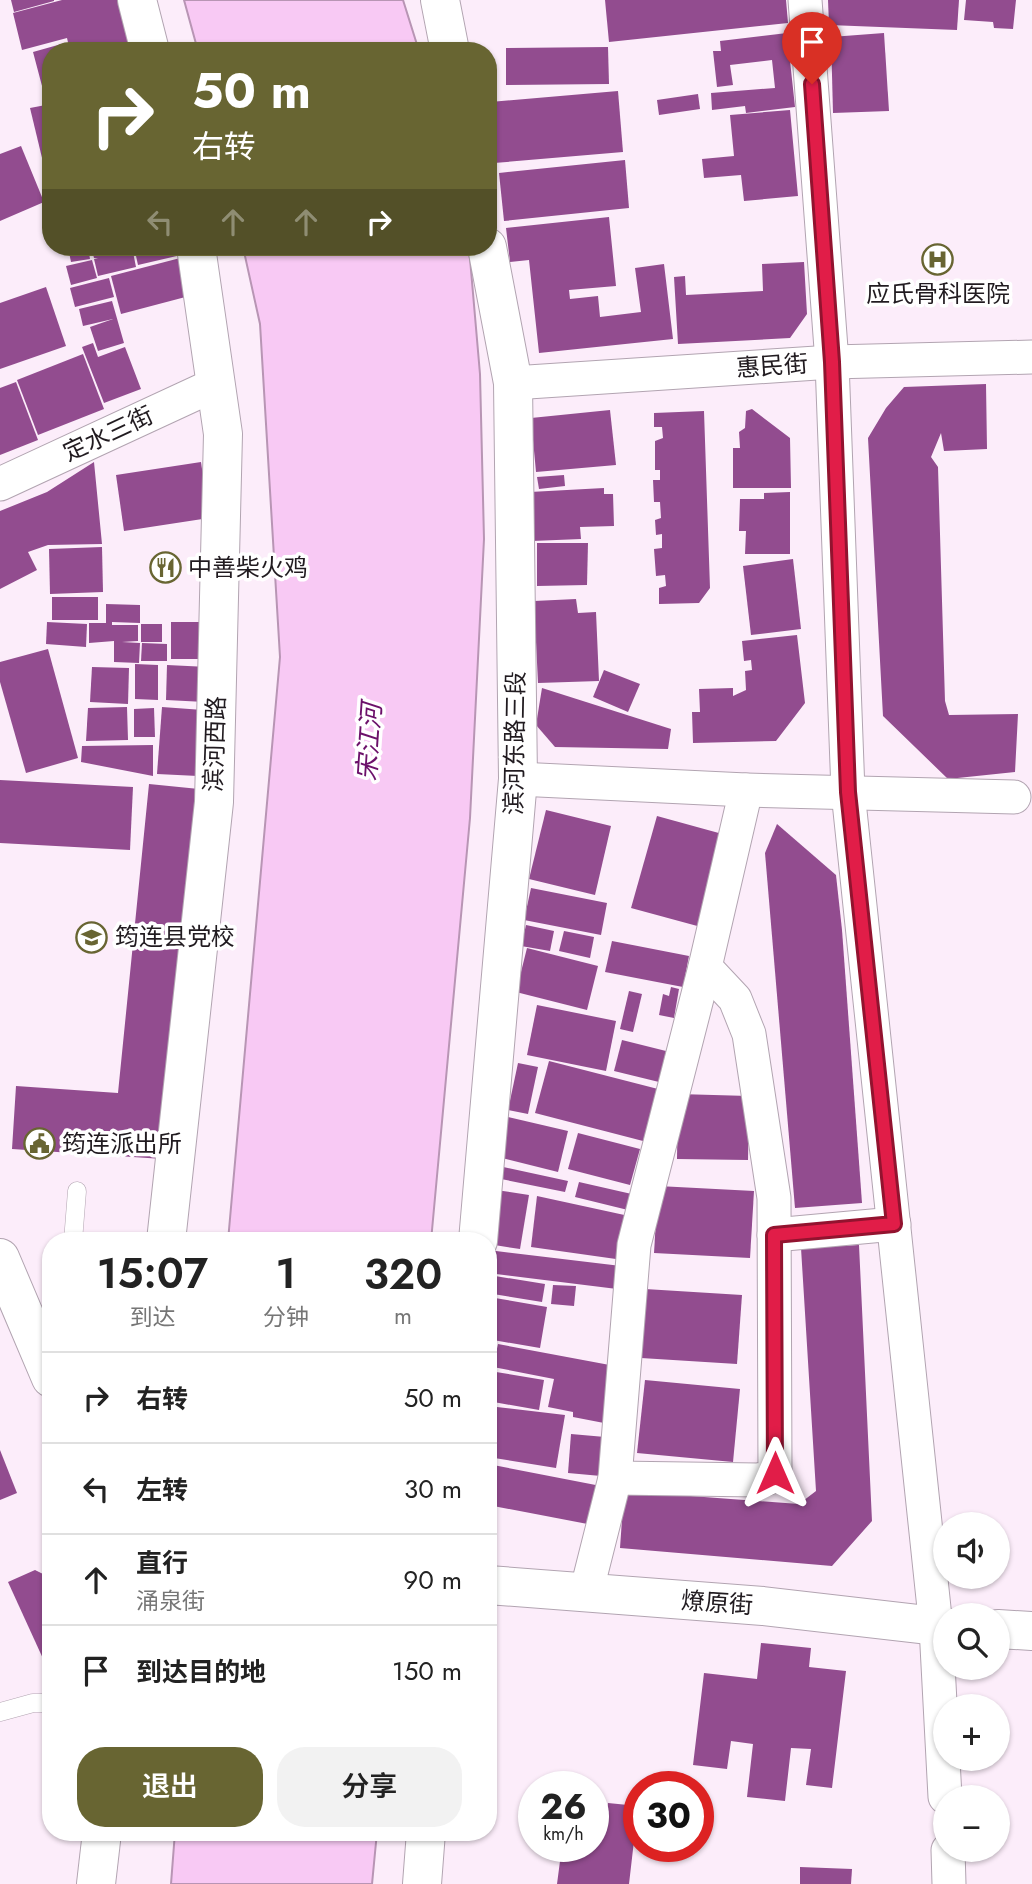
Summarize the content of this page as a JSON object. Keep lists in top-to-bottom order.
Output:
{
  "streets": {
    "street": [
      "惠民街",
      "定水三街",
      "滨河东路三段",
      "滨河西路",
      "燎原街"
    ]
  },
  "crossings": [
    ["惠民街", "滨河东路三段"],
    ["定水三街", "滨河西路"]
  ],
  "water": ["宋江河"],
  "places": {
    "hospital": ["应氏骨科医院"],
    "restaurant": ["中善柴火鸡"],
    "school or university": ["筠连县党校"],
    "public building": ["筠连派出所"]
  },
  "page": {
    "turn": ["50 m", "右转"],
    "eta": [
      "15:07",
      "到达",
      "1",
      "分钟",
      "320",
      "m"
    ],
    "list": [
      {
        "name": "右转",
        "value": "50 m"
      },
      {
        "name": "左转",
        "value": "30 m"
      },
      {
        "name": "直行",
        "note": "涌泉街",
        "value": "90 m"
      },
      {
        "name": "到达目的地",
        "value": "150 m"
      }
    ],
    "map_buttons": ["+", "−"],
    "buttons": ["退出", "分享"],
    "speed": "26 km/h",
    "limit": "30"
  }
}
